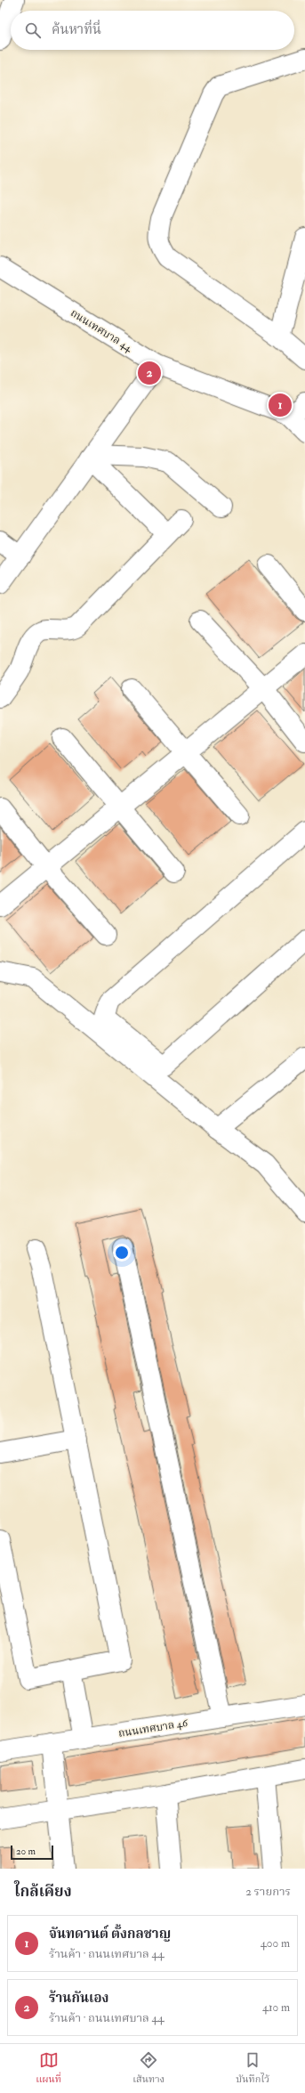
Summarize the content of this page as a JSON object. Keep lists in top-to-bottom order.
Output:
{
  "streets": {
    "street": ["ถนนเทศบาล 44", "ถนนเทศบาล 46"]
  },
  "scale_bar": "20 m",
  "page": {
    "search": "ค้นหาที่นี่",
    "pins": ["2", "1"],
    "scale": "20 m",
    "heading": ["ใกล้เคียง", "2 รายการ"],
    "list": [
      {
        "mark": "1",
        "name": "จันทดานต์ ตั้งกลชาญ",
        "note": "ร้านค้า · ถนนเทศบาล 44",
        "value": "400 m"
      },
      {
        "mark": "2",
        "name": "ร้านกันเอง",
        "note": "ร้านค้า · ถนนเทศบาล 44",
        "value": "410 m"
      }
    ],
    "nav": ["แผนที่", "เส้นทาง", "บันทึกไว้"]
  }
}
